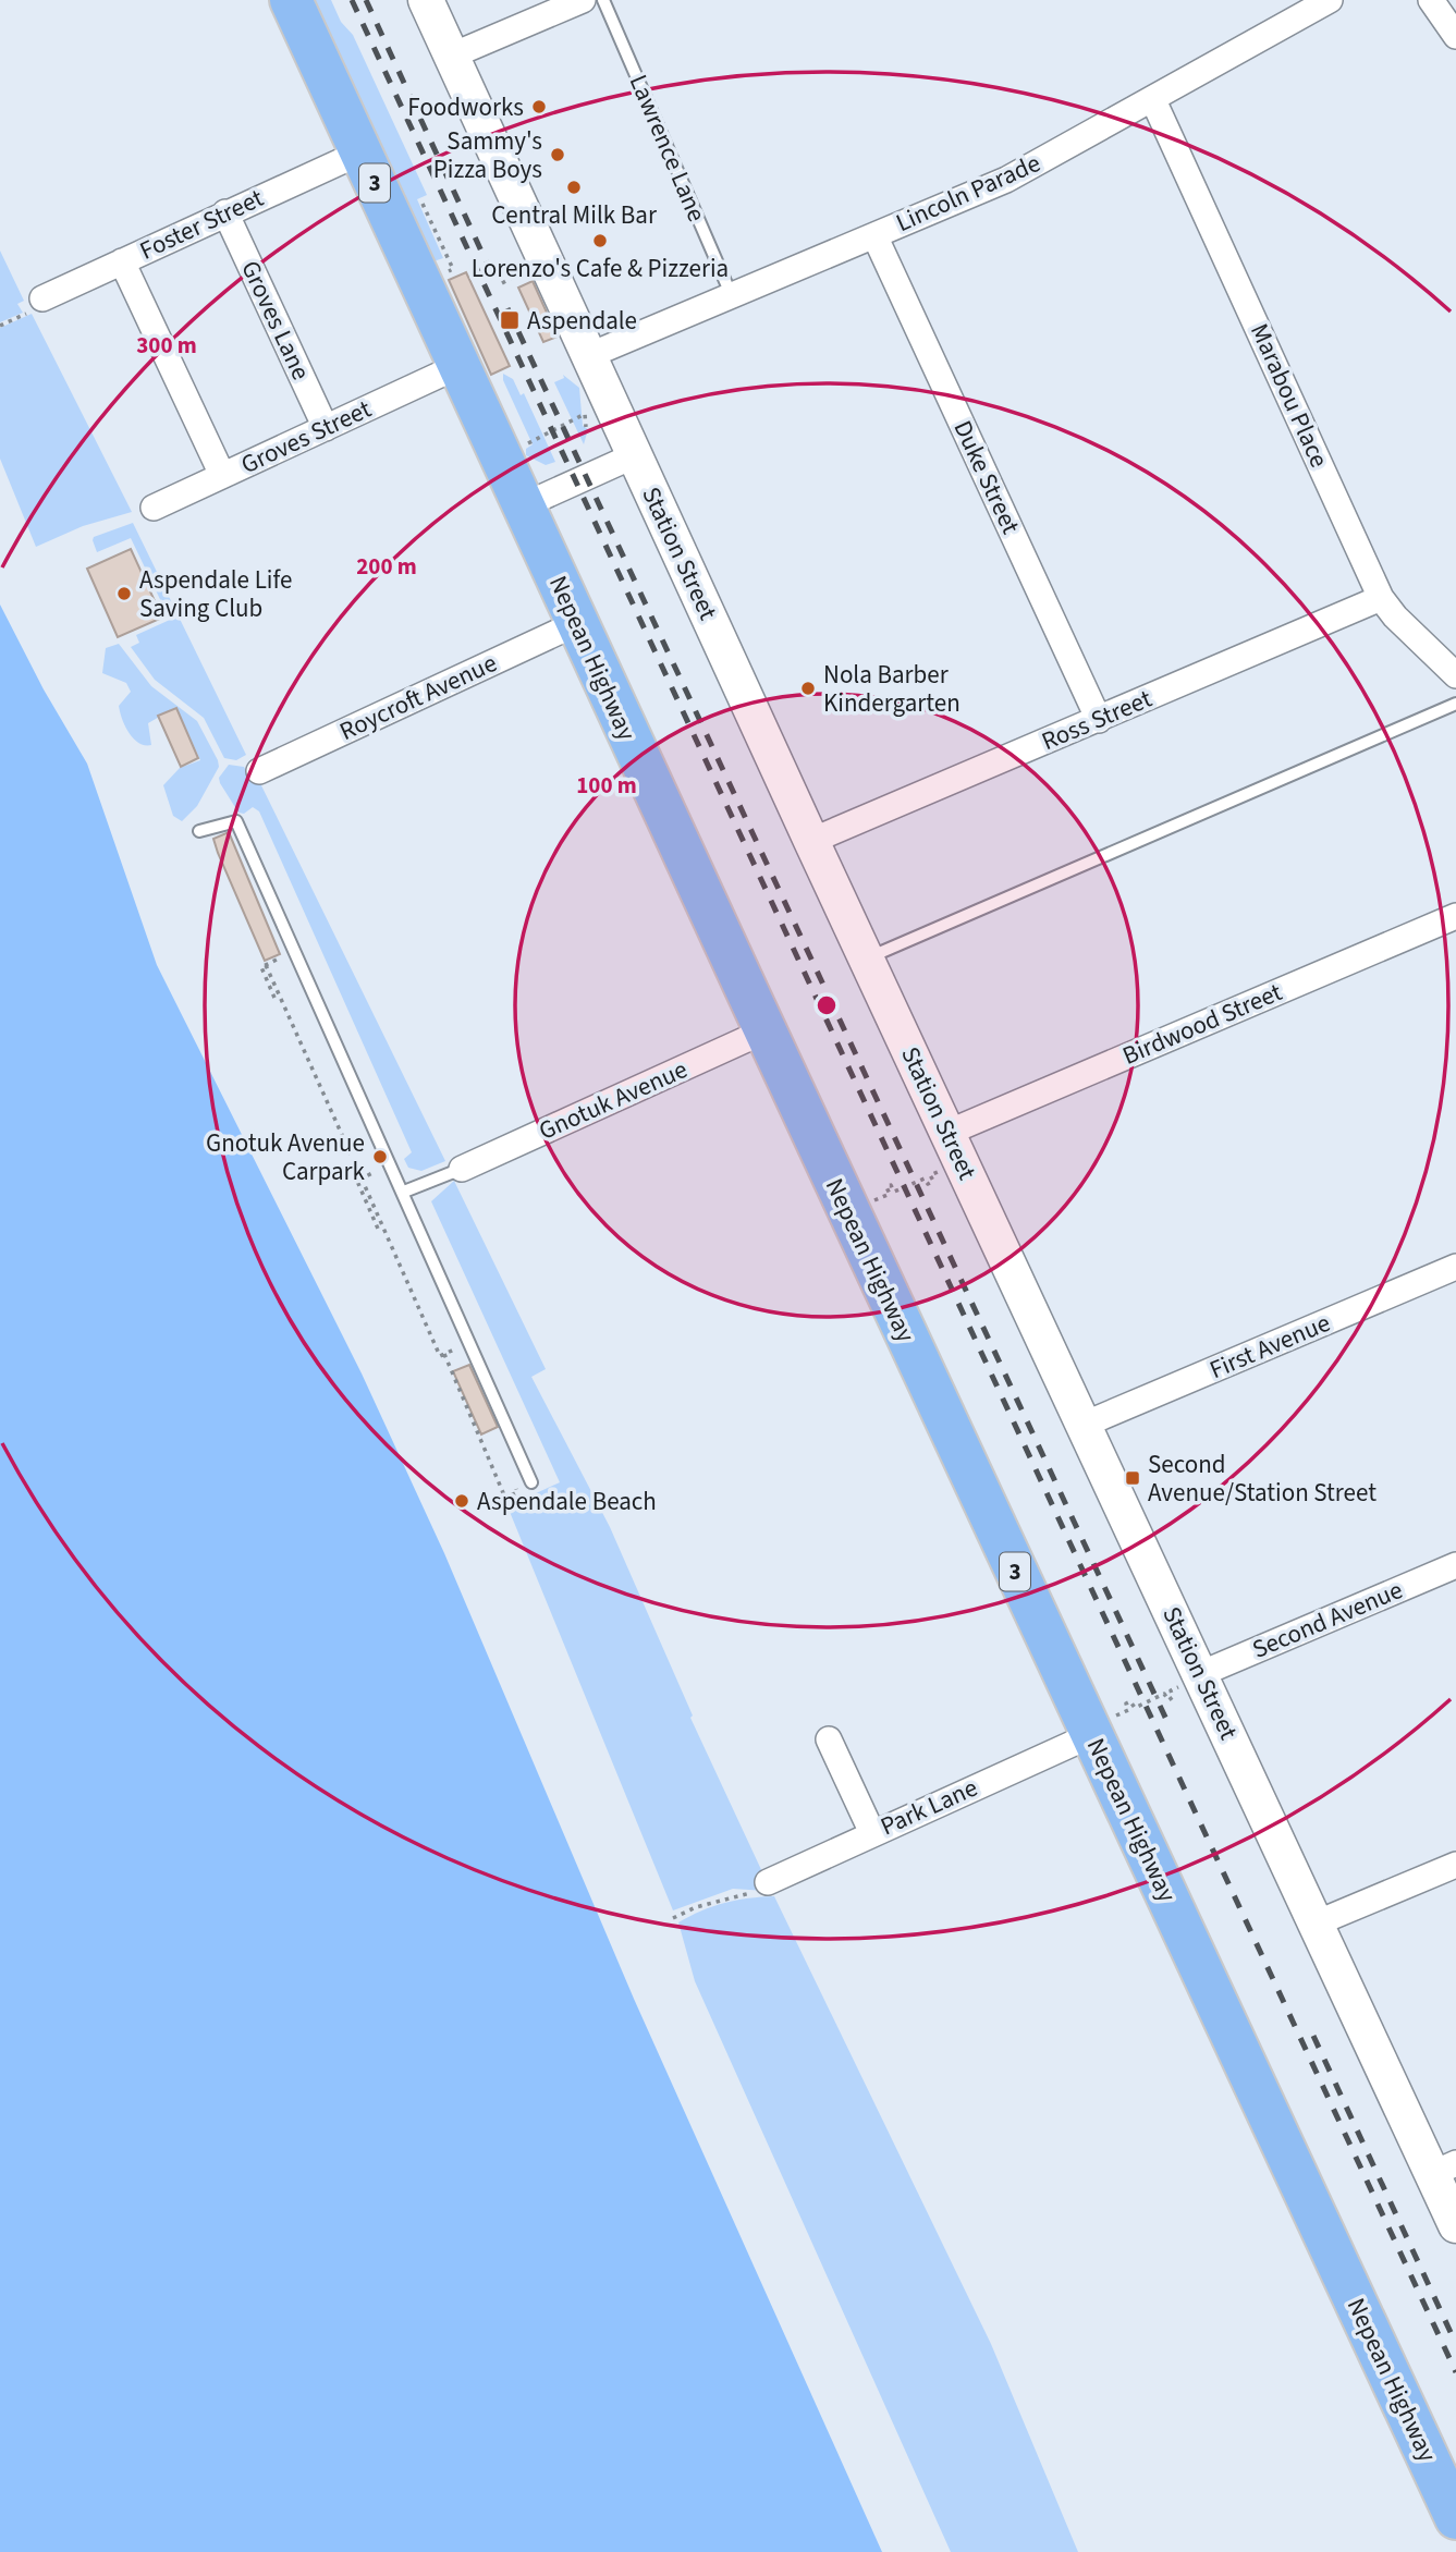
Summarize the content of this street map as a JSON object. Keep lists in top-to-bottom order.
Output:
{
  "streets": {
    "highway": ["3", "Nepean Highway"],
    "street": [
      "Lincoln Parade",
      "Foster Street",
      "Groves Lane",
      "Marabou Place",
      "Groves Street",
      "Duke Street",
      "Station Street",
      "Roycroft Avenue",
      "Ross Street",
      "Birdwood Street",
      "Gnotuk Avenue",
      "First Avenue",
      "Second Avenue",
      "Park Lane"
    ],
    "lane": ["Lawrence Lane"]
  },
  "crossings": [
    ["Lawrence Lane", "Lincoln Parade"],
    ["Lincoln Parade", "Marabou Place"],
    ["Lincoln Parade", "Duke Street"],
    ["Lincoln Parade", "Station Street"],
    ["Foster Street", "Groves Lane"],
    ["Foster Street", "Nepean Highway"],
    ["Groves Lane", "Groves Street"],
    ["Marabou Place", "Ross Street"],
    ["Groves Street", "Nepean Highway"],
    ["Duke Street", "Ross Street"],
    ["Station Street", "Ross Street"],
    ["Station Street", "Birdwood Street"],
    ["Station Street", "First Avenue"],
    ["Station Street", "Second Avenue"],
    ["Nepean Highway", "Roycroft Avenue"],
    ["Nepean Highway", "Gnotuk Avenue"],
    ["Nepean Highway", "Park Lane"]
  ],
  "places": {
    "other": [
      "Foodworks",
      "Sammy's Pizza Boys",
      "Central Milk Bar",
      "Lorenzo's Cafe & Pizzeria",
      "Aspendale Life Saving Club",
      "Nola Barber Kindergarten",
      "Gnotuk Avenue Carpark",
      "Aspendale Beach"
    ],
    "transit": ["Aspendale", "Second Avenue/Station Street"]
  },
  "rings": ["300 m", "200 m", "100 m"]
}
